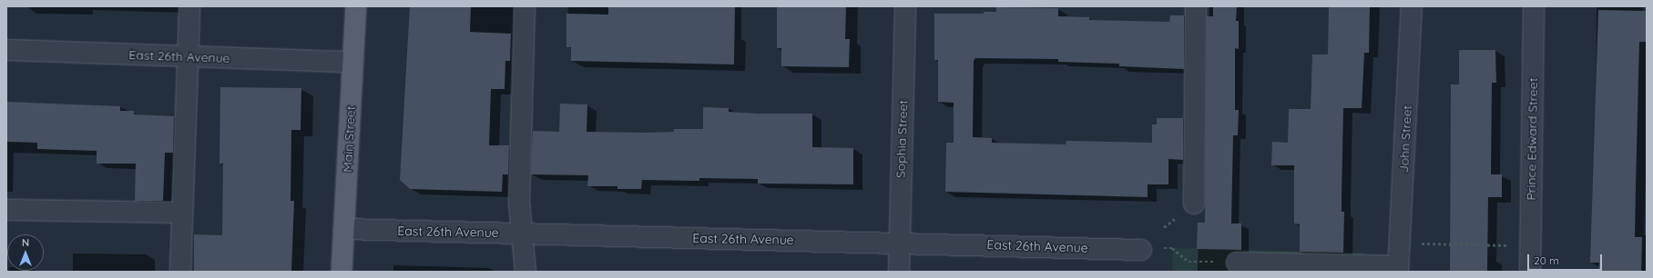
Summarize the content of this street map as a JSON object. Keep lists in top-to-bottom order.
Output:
{
  "streets": {
    "main road": ["Main Street"],
    "street": [
      "East 26th Avenue",
      "Sophia Street",
      "John Street",
      "Prince Edward Street"
    ]
  },
  "crossings": [
    ["East 26th Avenue", "Main Street"],
    ["East 26th Avenue", "Sophia Street"]
  ],
  "scale_bar": "20 m",
  "north": "top"
}
